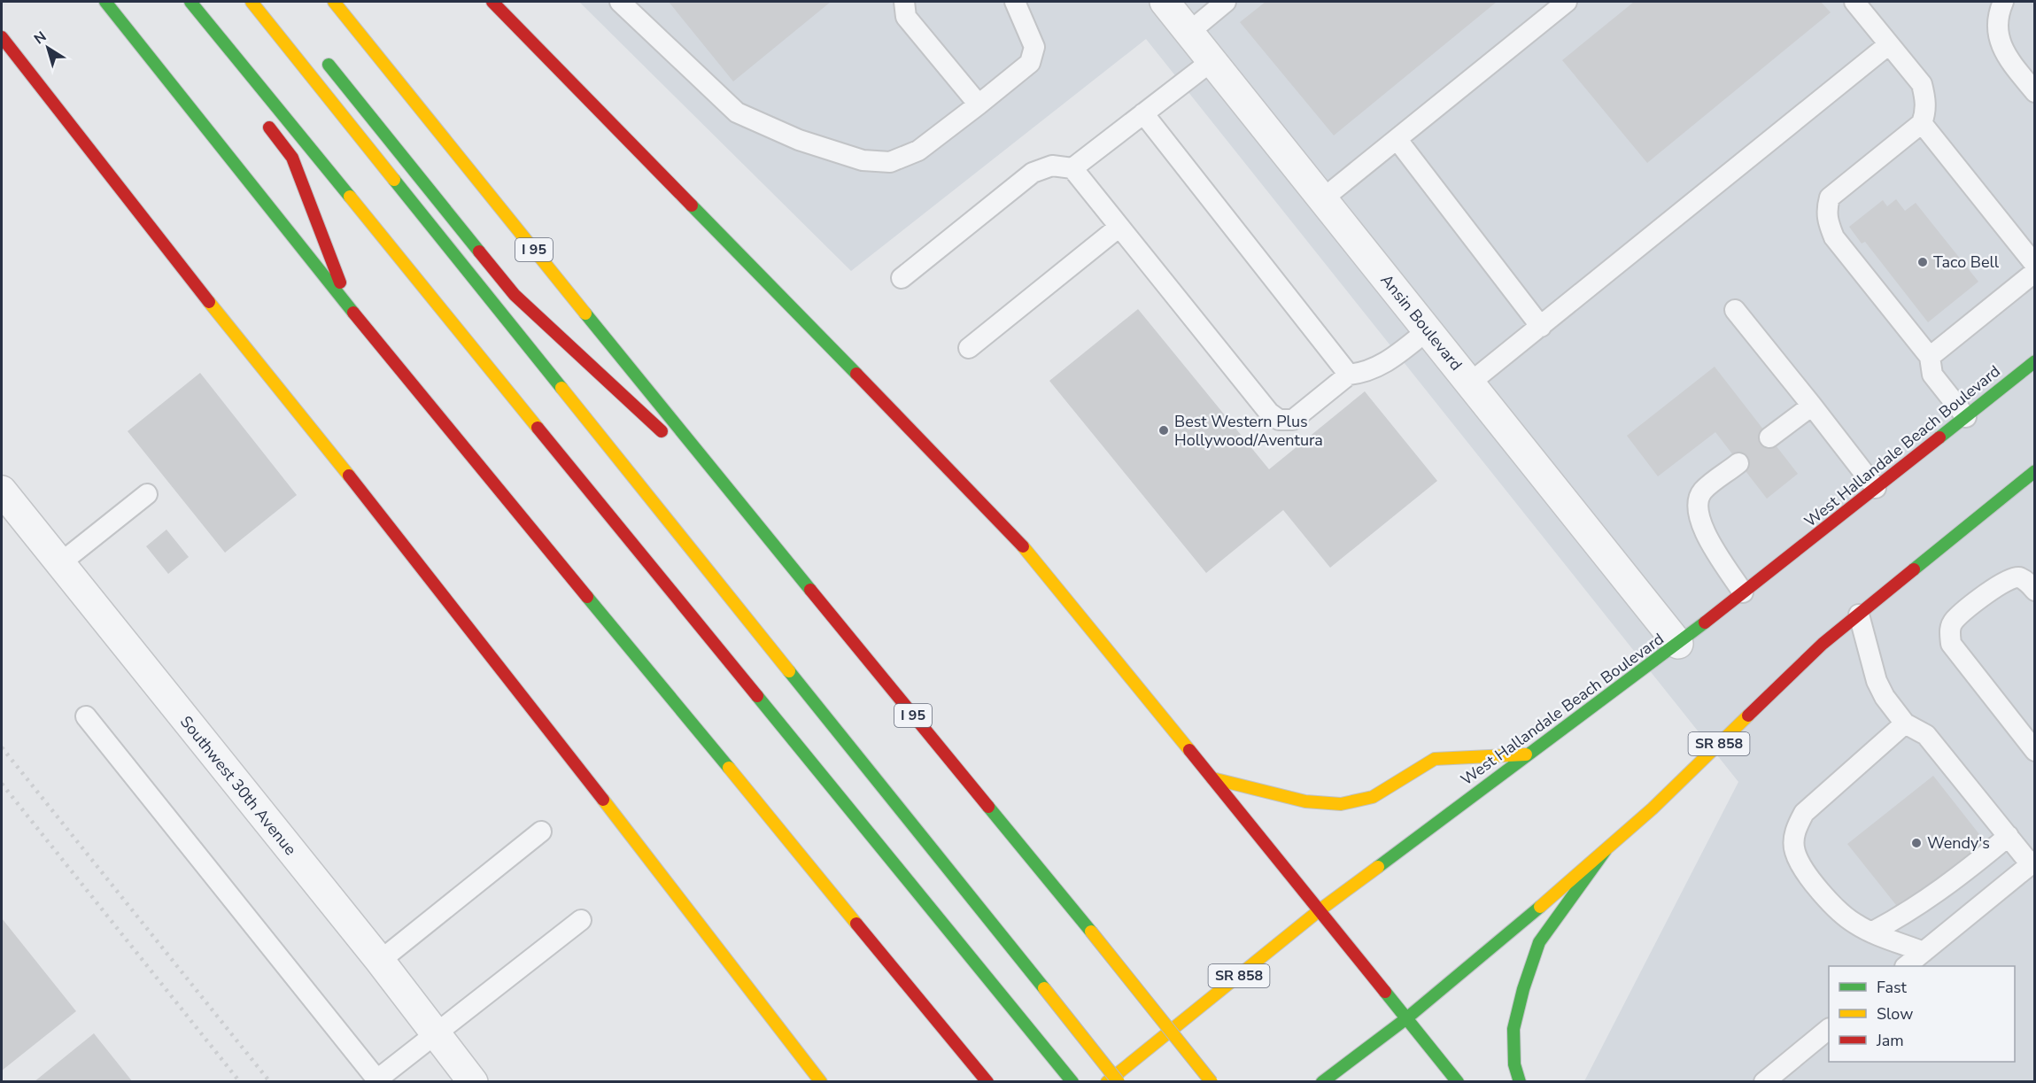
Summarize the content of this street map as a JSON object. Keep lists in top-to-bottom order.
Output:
{
  "streets": {
    "main road": ["I 95", "West Hallandale Beach Boulevard", "SR 858"],
    "street": ["Ansin Boulevard", "Southwest 30th Avenue"]
  },
  "crossings": [
    ["Ansin Boulevard", "West Hallandale Beach Boulevard"]
  ],
  "places": ["Taco Bell", "Best Western Plus Hollywood/Aventura", "Wendy's"],
  "legend": ["Fast", "Slow", "Jam"],
  "north": "top left"
}
